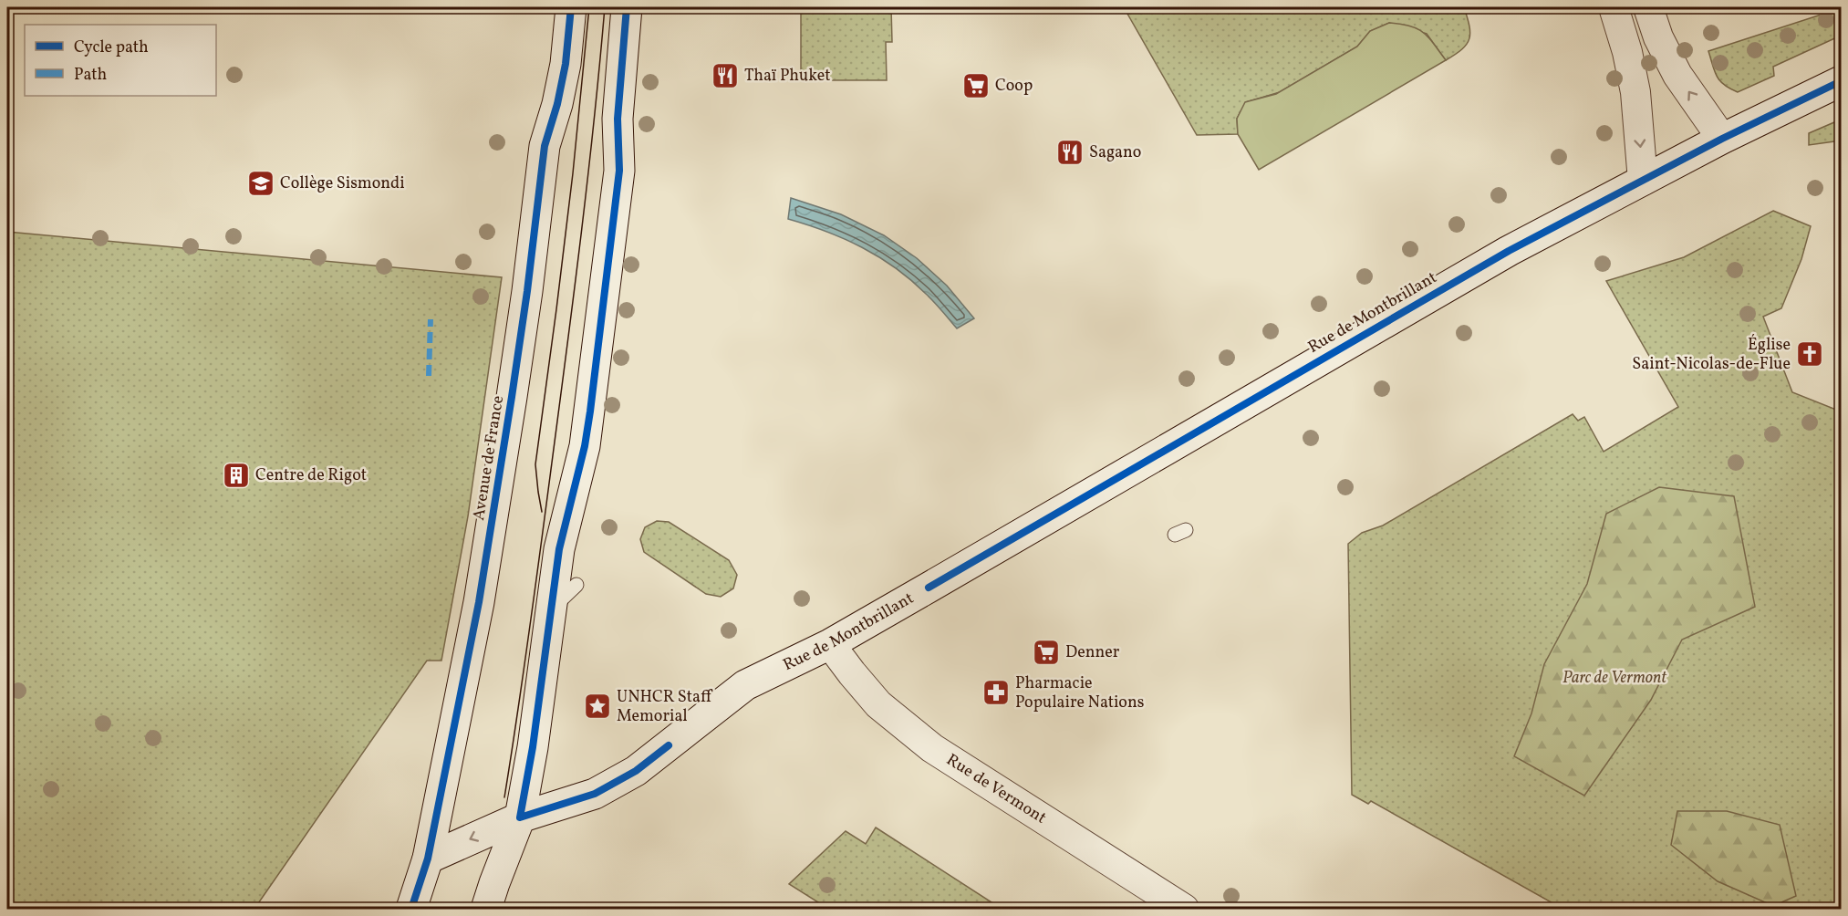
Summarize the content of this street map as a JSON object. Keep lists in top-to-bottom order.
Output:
{
  "streets": {
    "main road": ["Rue de Montbrillant", "Avenue de France"],
    "street": ["Rue de Vermont"]
  },
  "crossings": [
    ["Rue de Montbrillant", "Avenue de France"],
    ["Rue de Montbrillant", "Rue de Vermont"]
  ],
  "parks": ["Parc de Vermont"],
  "places": {
    "restaurant": ["Thaï Phuket", "Sagano"],
    "supermarket": ["Coop", "Denner"],
    "school or university": ["Collège Sismondi"],
    "church": ["Église Saint-Nicolas-de-Flue"],
    "building": ["Centre de Rigot"],
    "pharmacy": ["Pharmacie Populaire Nations"],
    "place": ["UNHCR Staff Memorial"]
  },
  "legend": ["Cycle path", "Path"]
}
